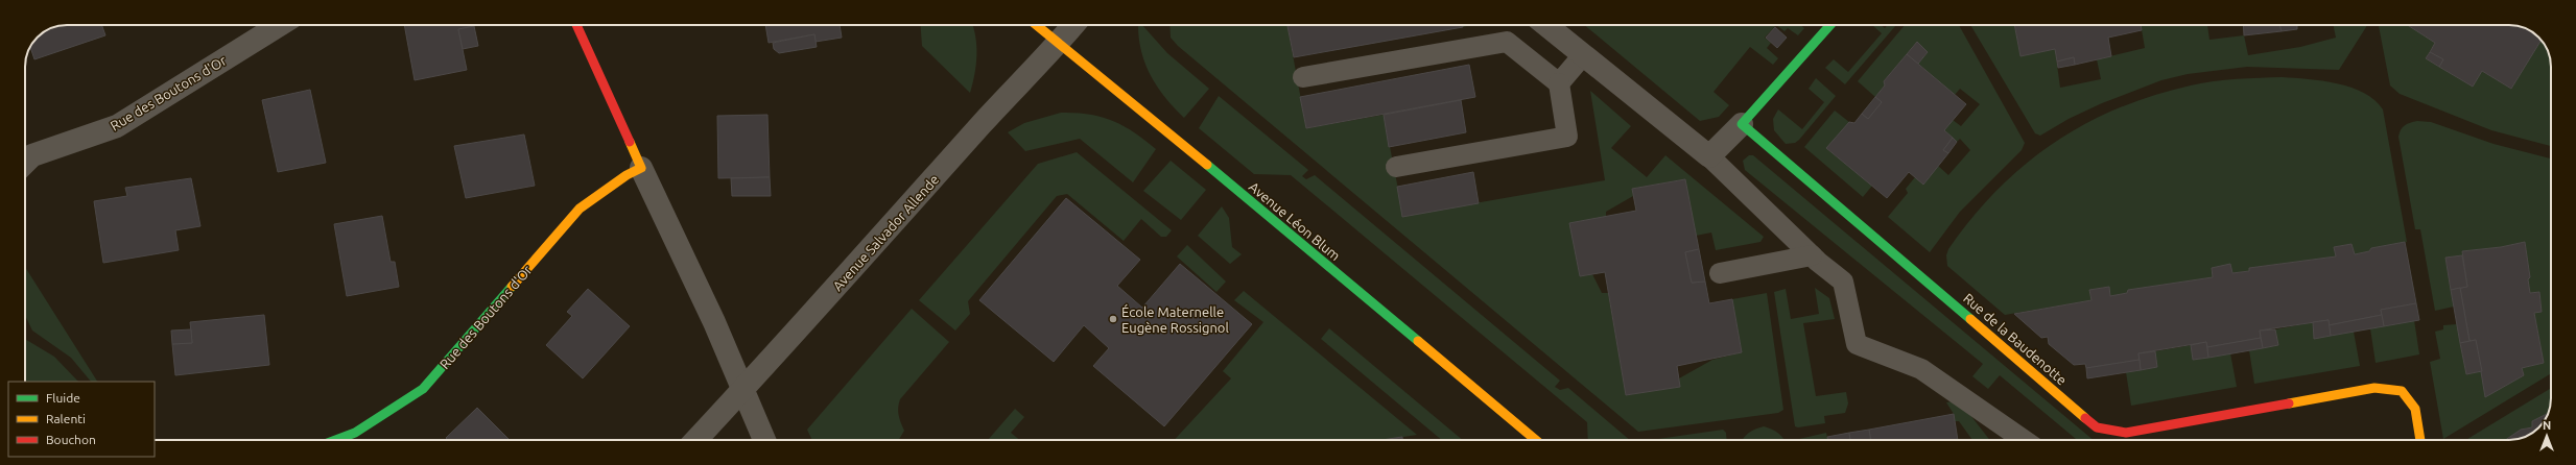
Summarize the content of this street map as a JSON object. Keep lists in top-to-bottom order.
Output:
{
  "streets": {
    "street": [
      "Rue des Boutons d'Or",
      "Avenue Léon Blum",
      "Avenue Salvador Allende",
      "Rue de la Baudenotte"
    ]
  },
  "crossings": [
    ["Avenue Léon Blum", "Avenue Salvador Allende"]
  ],
  "places": ["École Maternelle Eugène Rossignol"],
  "legend": ["Fluide", "Ralenti", "Bouchon"],
  "north": "top"
}
